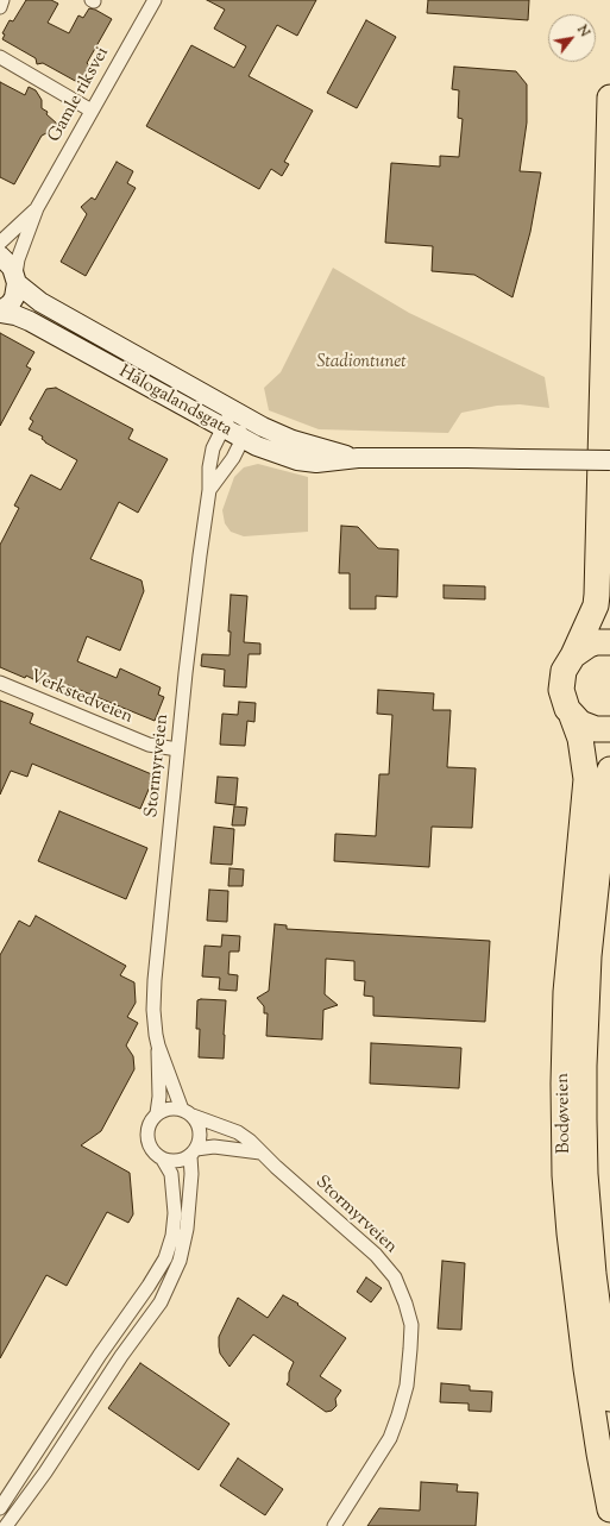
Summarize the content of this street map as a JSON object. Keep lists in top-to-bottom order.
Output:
{
  "streets": {
    "highway": ["Bodøveien"],
    "street": [
      "Gamle riksvei",
      "Hålogalandsgata",
      "Verkstedveien",
      "Stormyrveien"
    ]
  },
  "crossings": [
    ["Gamle riksvei", "Hålogalandsgata"],
    ["Hålogalandsgata", "Stormyrveien"],
    ["Verkstedveien", "Stormyrveien"]
  ],
  "parks": ["Stadiontunet"],
  "north": "top right"
}
